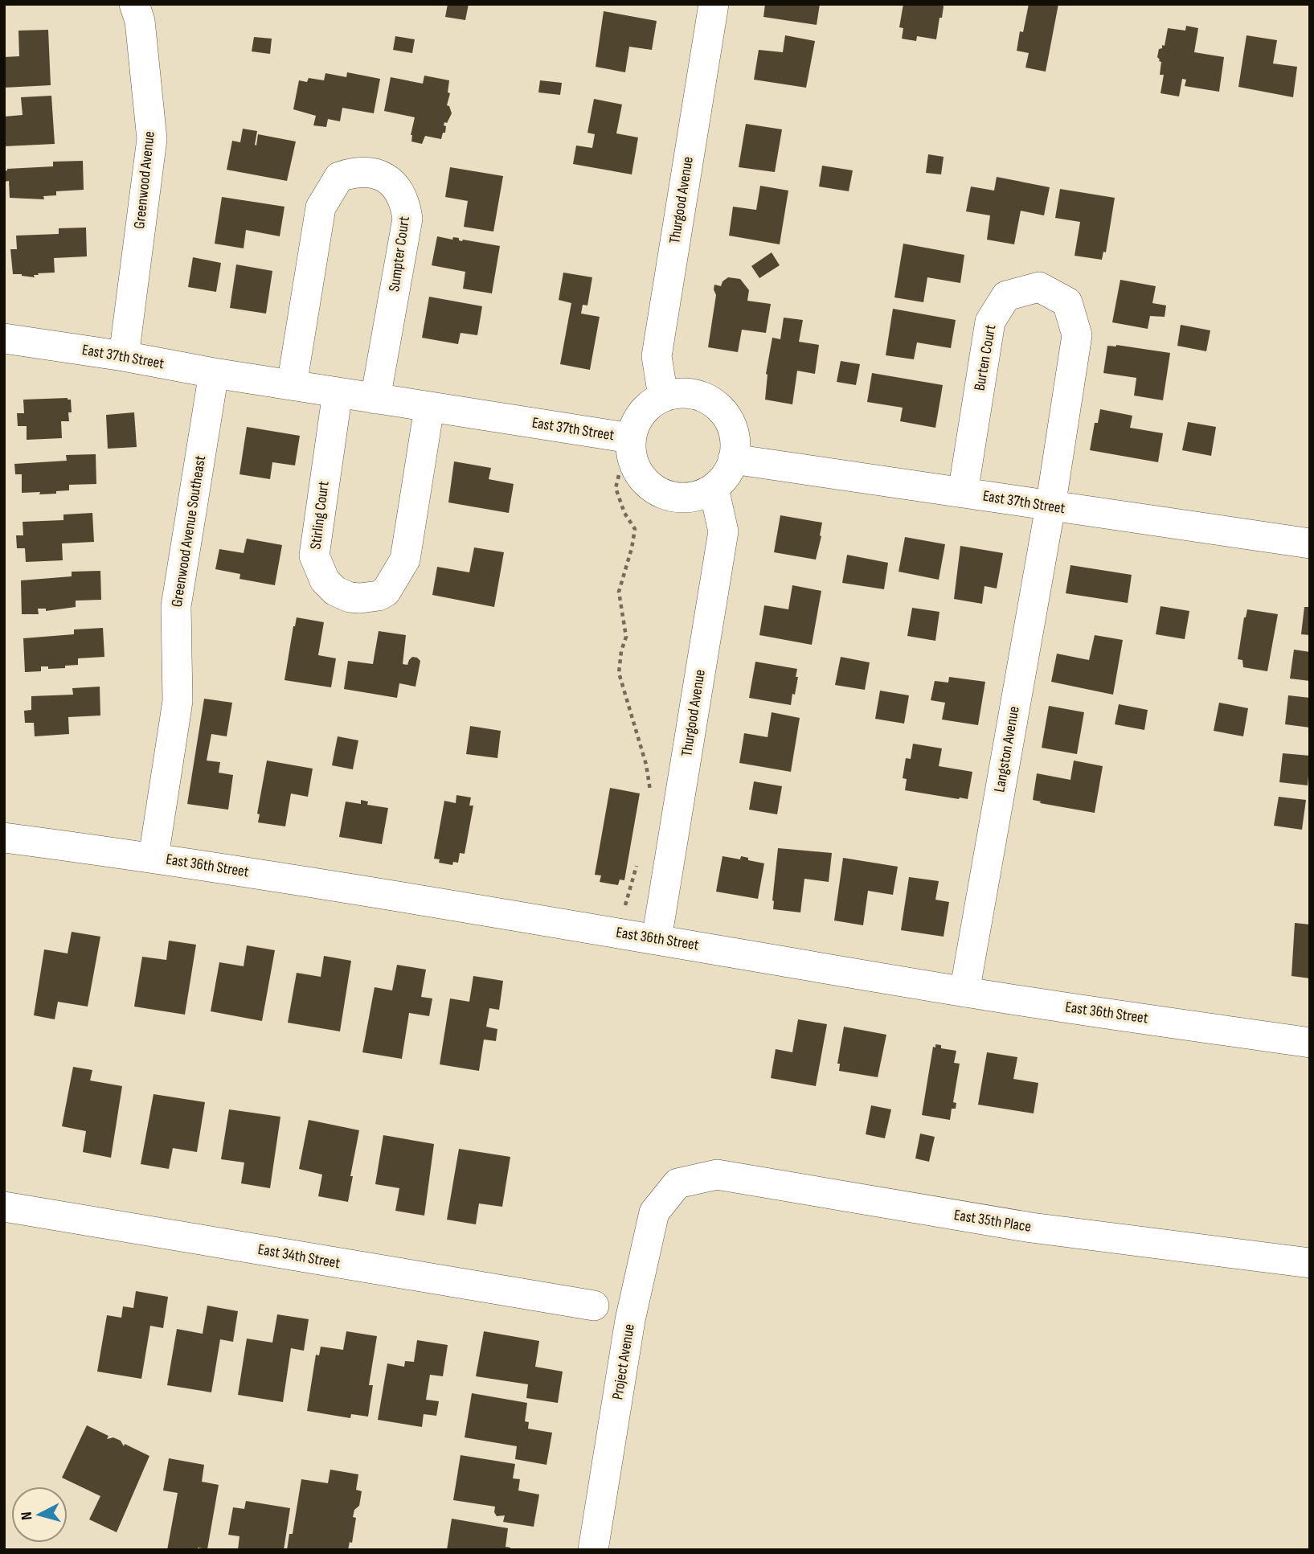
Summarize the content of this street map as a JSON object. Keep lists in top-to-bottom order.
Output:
{
  "streets": {
    "street": [
      "Greenwood Avenue",
      "Thurgood Avenue",
      "Sumpter Court",
      "East 37th Street",
      "Burten Court",
      "Stirling Court",
      "Greenwood Avenue Southeast",
      "Langston Avenue",
      "East 36th Street",
      "East 35th Place",
      "East 34th Street",
      "Project Avenue"
    ]
  },
  "crossings": [
    ["Greenwood Avenue", "East 37th Street"],
    ["Thurgood Avenue", "East 37th Street"],
    ["Thurgood Avenue", "East 36th Street"],
    ["Sumpter Court", "East 37th Street"],
    ["East 37th Street", "Burten Court"],
    ["East 37th Street", "Stirling Court"],
    ["East 37th Street", "Greenwood Avenue Southeast"],
    ["East 37th Street", "Langston Avenue"],
    ["Burten Court", "Langston Avenue"],
    ["Greenwood Avenue Southeast", "East 36th Street"],
    ["Langston Avenue", "East 36th Street"],
    ["East 35th Place", "Project Avenue"]
  ],
  "north": "left"
}
